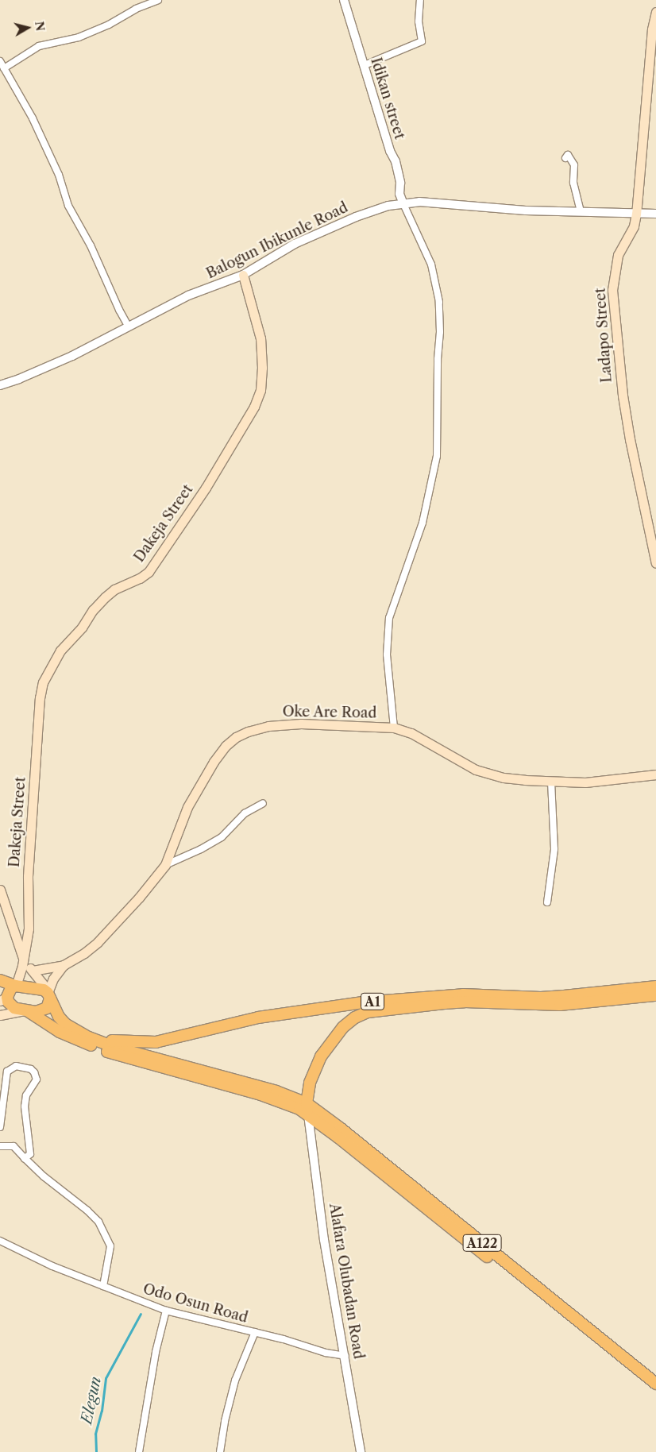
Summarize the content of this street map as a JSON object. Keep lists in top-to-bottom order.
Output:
{
  "streets": {
    "highway": ["A1", "A122"],
    "main road": ["Ladapo Street", "Dakeja Street", "Oke Are Road"],
    "street": [
      "Idikan street",
      "Balogun Ibikunle Road",
      "Alafara Olubadan Road",
      "Odo Osun Road"
    ]
  },
  "crossings": [
    ["Idikan street", "Balogun Ibikunle Road"],
    ["Balogun Ibikunle Road", "Ladapo Street"],
    ["Balogun Ibikunle Road", "Dakeja Street"],
    ["Oke Are Road", "A1"],
    ["A1", "A122"],
    ["A1", "Alafara Olubadan Road"],
    ["A122", "Alafara Olubadan Road"],
    ["Alafara Olubadan Road", "Odo Osun Road"]
  ],
  "water": ["Elegun"],
  "north": "right"
}
